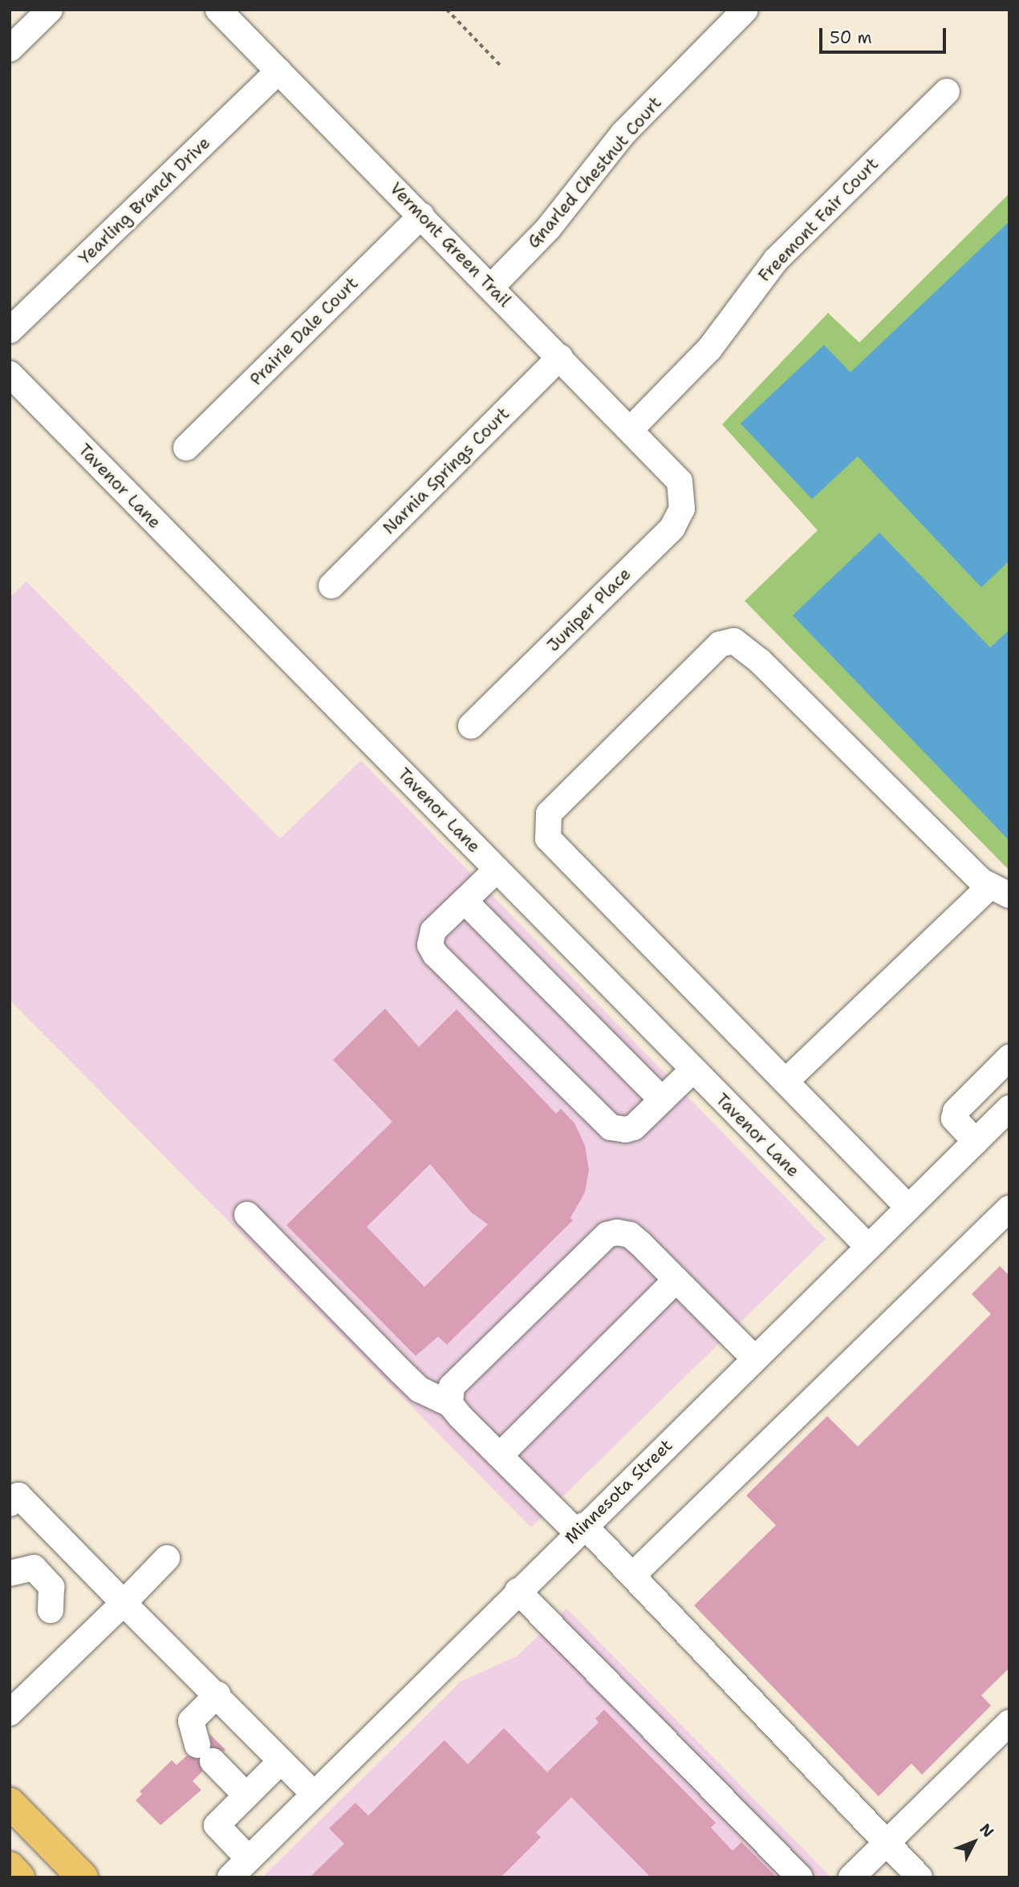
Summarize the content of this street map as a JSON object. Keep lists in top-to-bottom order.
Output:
{
  "streets": {
    "street": [
      "Gnarled Chestnut Court",
      "Yearling Branch Drive",
      "Freemont Fair Court",
      "Vermont Green Trail",
      "Prairie Dale Court",
      "Narnia Springs Court",
      "Tavenor Lane",
      "Juniper Place",
      "Minnesota Street"
    ]
  },
  "crossings": [
    ["Gnarled Chestnut Court", "Vermont Green Trail"],
    ["Yearling Branch Drive", "Vermont Green Trail"],
    ["Freemont Fair Court", "Vermont Green Trail"],
    ["Vermont Green Trail", "Prairie Dale Court"],
    ["Vermont Green Trail", "Narnia Springs Court"],
    ["Vermont Green Trail", "Juniper Place"],
    ["Tavenor Lane", "Minnesota Street"]
  ],
  "scale_bar": "50 m",
  "north": "top right"
}
